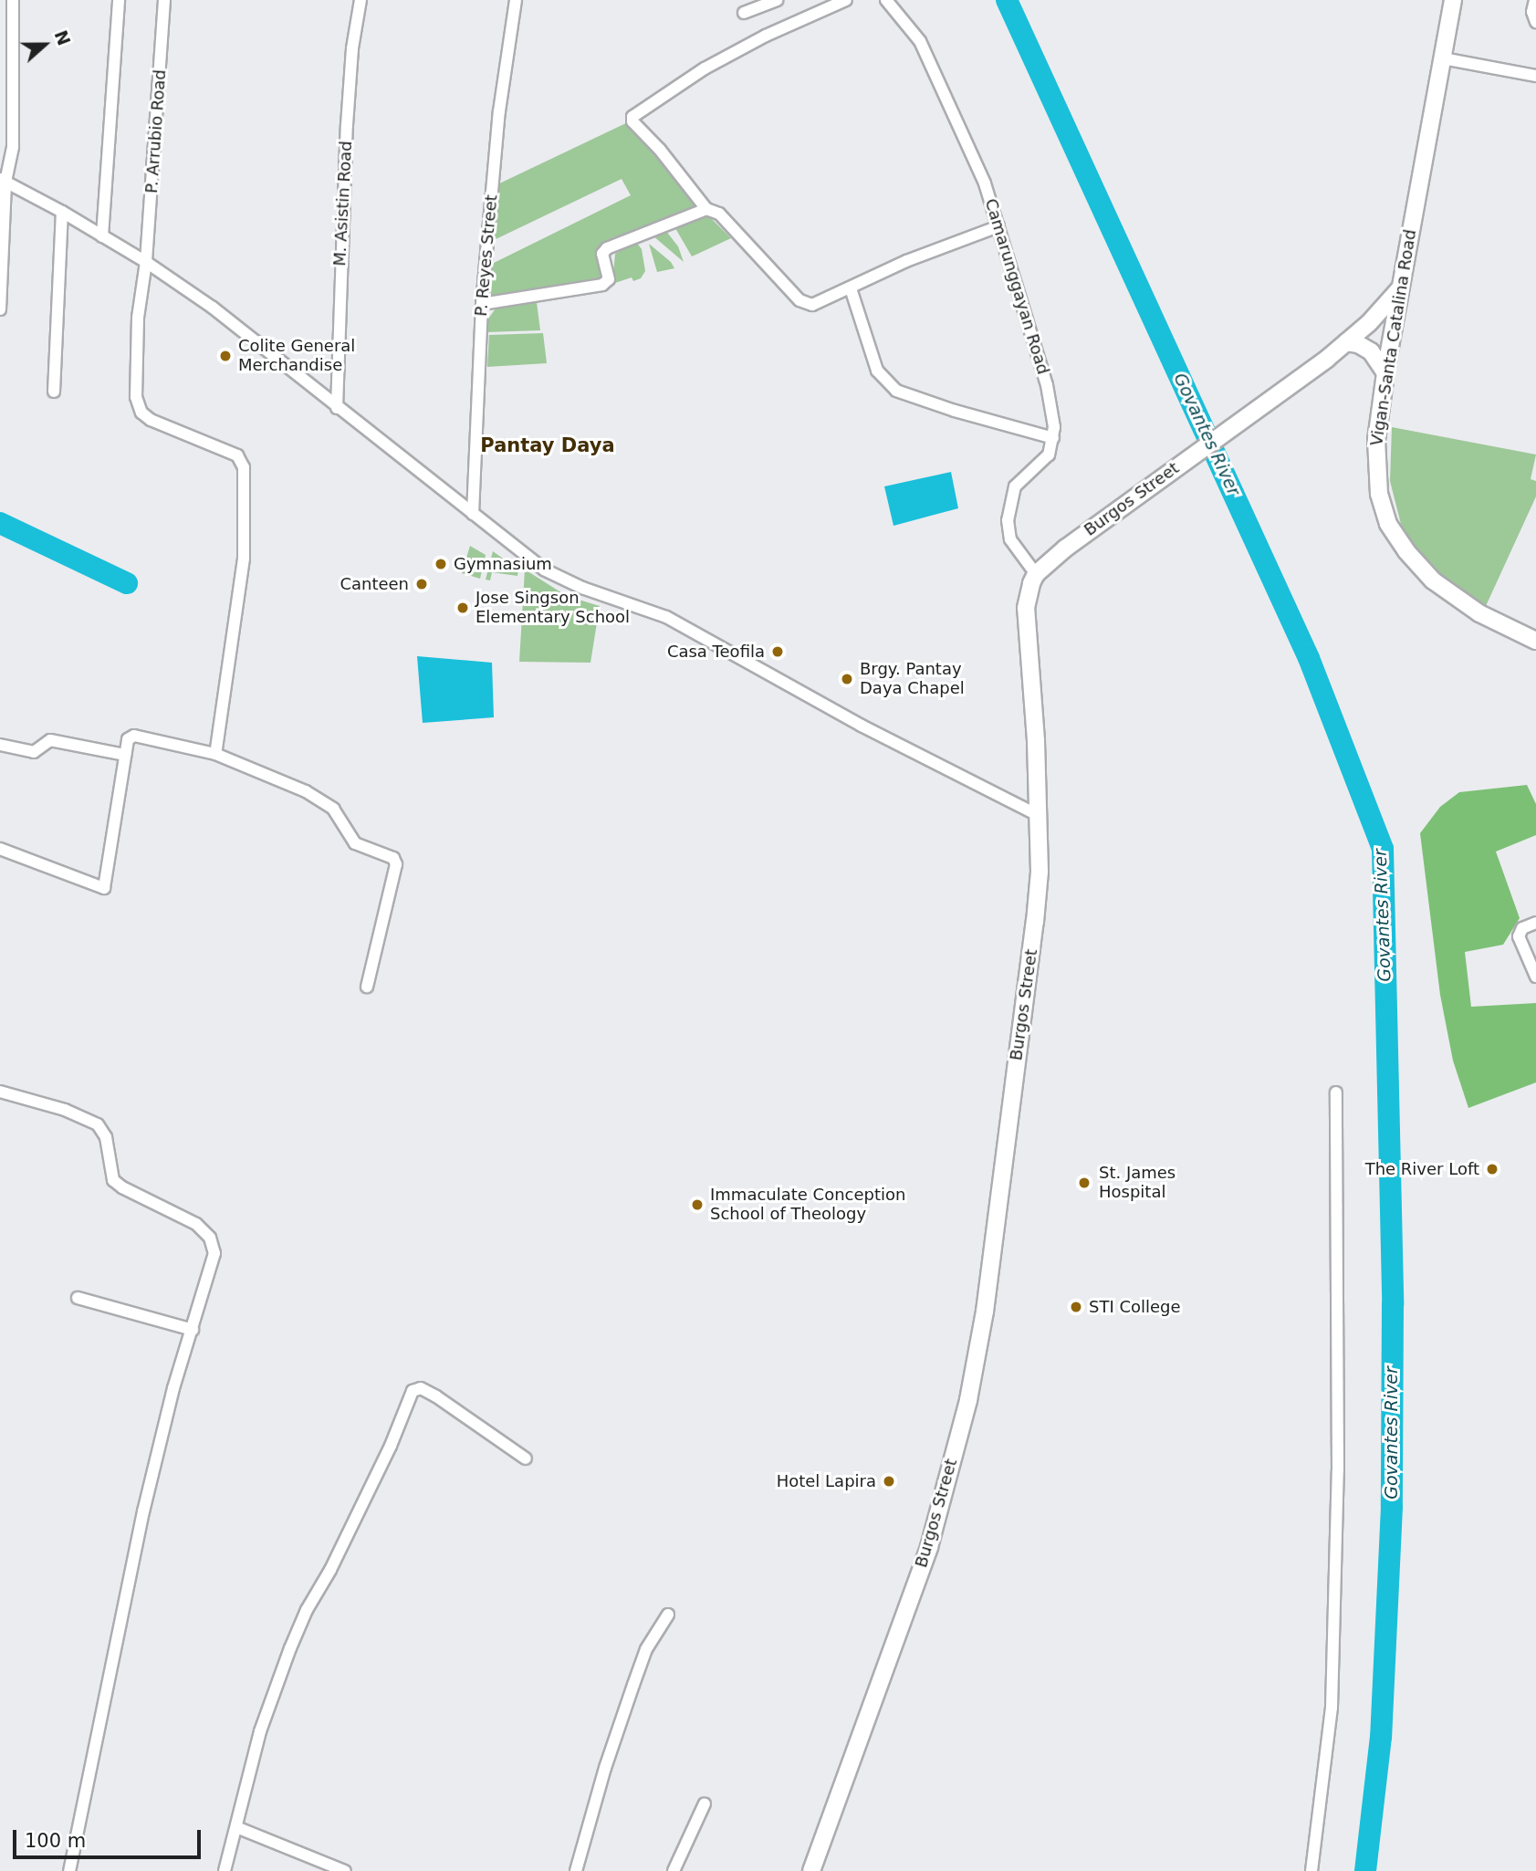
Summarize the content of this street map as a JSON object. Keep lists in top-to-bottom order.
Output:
{
  "streets": {
    "main road": ["Vigan-Santa Catalina Road", "Burgos Street"],
    "street": [
      "P. Arrubio Road",
      "M. Asistin Road",
      "P. Reyes Street",
      "Camarunggayan Road"
    ]
  },
  "crossings": [
    ["Vigan-Santa Catalina Road", "Burgos Street"]
  ],
  "districts": ["Pantay Daya"],
  "water": ["Govantes River"],
  "places": [
    "Colite General Merchandise",
    "Gymnasium",
    "Canteen",
    "Jose Singson Elementary School",
    "Casa Teofila",
    "Brgy. Pantay Daya Chapel",
    "The River Loft",
    "St. James Hospital",
    "Immaculate Conception School of Theology",
    "STI College",
    "Hotel Lapira"
  ],
  "scale_bar": "100 m",
  "north": "right"
}
